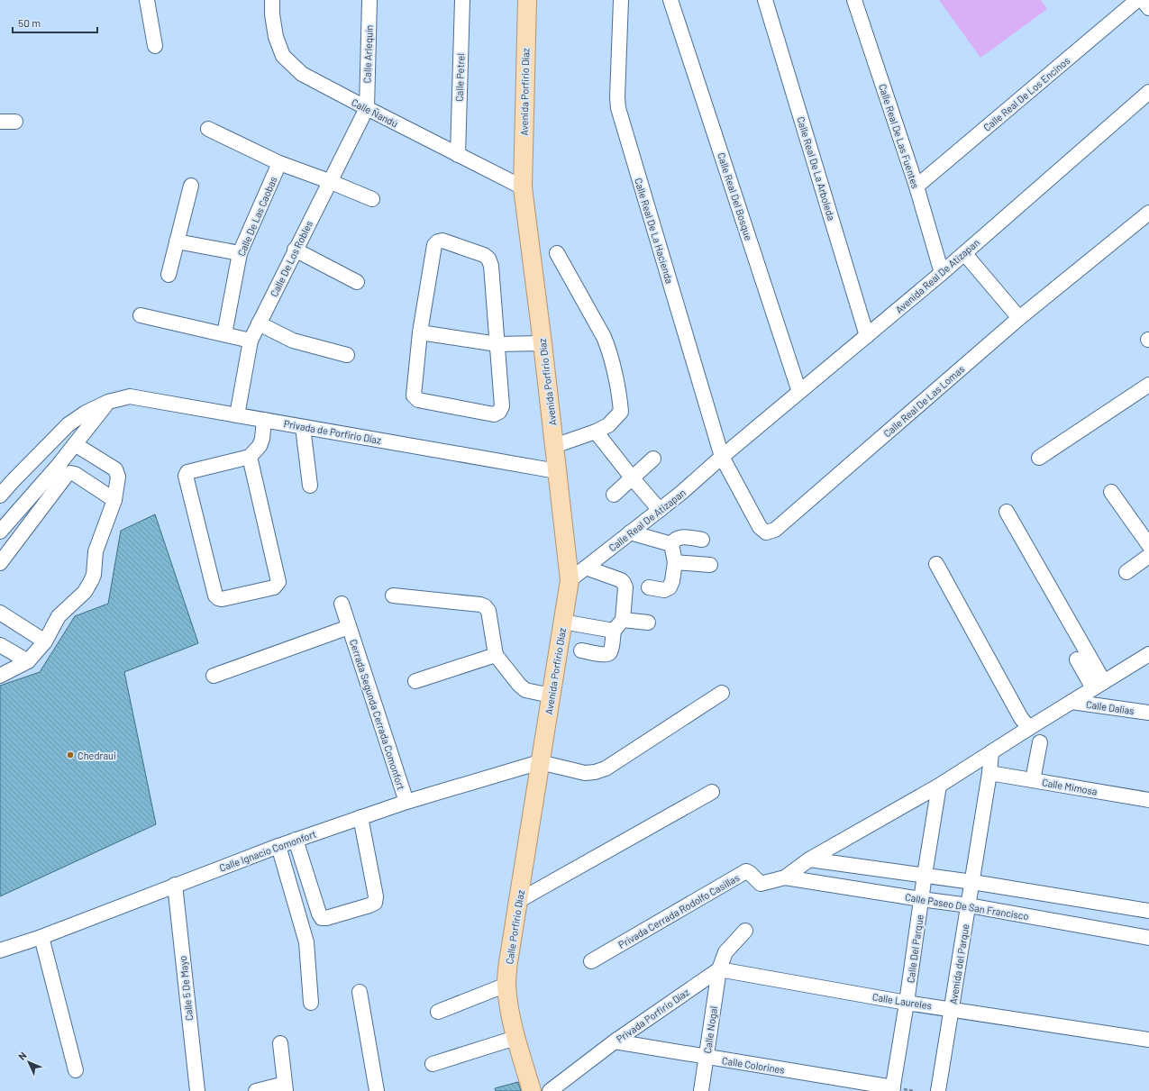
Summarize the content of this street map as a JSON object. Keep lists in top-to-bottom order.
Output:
{
  "streets": {
    "main road": ["Avenida Porfirio Díaz", "Calle Porfirio Díaz"],
    "street": [
      "Calle Arlequín",
      "Calle Petrel",
      "Calle Real De Los Encinos",
      "Calle Ñandú",
      "Calle Real De Las Fuentes",
      "Calle Real De La Arboleda",
      "Calle Real Del Bosque",
      "Calle De Las Caobas",
      "Calle Real De La Hacienda",
      "Calle De Los Robles",
      "Avenida Real De Atizapan",
      "Calle Real De Las Lomas",
      "Privada de Porfirio Díaz",
      "Calle Real De Atizapan",
      "Calle Dalias",
      "Cerrada Segunda Cerrada Comonfort",
      "Calle Mimosa",
      "Calle Ignacio Comonfort",
      "Calle Paseo De San Francisco",
      "Privada Cerrada Rodolfo Casillas",
      "Calle Del Parque",
      "Avenida del Parque",
      "Calle 5 De Mayo",
      "Calle Laureles",
      "Privada Porfirio Díaz",
      "Calle Nogal",
      "Calle Colorines"
    ]
  },
  "crossings": [
    ["Calle Arlequín", "Calle Ñandú"],
    ["Calle Arlequín", "Calle De Los Robles"],
    ["Calle Petrel", "Calle Ñandú"],
    ["Avenida Porfirio Díaz", "Calle Ñandú"],
    ["Avenida Porfirio Díaz", "Privada de Porfirio Díaz"],
    ["Avenida Porfirio Díaz", "Calle Real De Atizapan"],
    ["Avenida Porfirio Díaz", "Calle Ignacio Comonfort"],
    ["Avenida Porfirio Díaz", "Calle Porfirio Díaz"],
    ["Calle Real De Los Encinos", "Calle Real De Las Fuentes"],
    ["Calle Ñandú", "Calle De Los Robles"],
    ["Calle Real De Las Fuentes", "Avenida Real De Atizapan"],
    ["Calle Real De La Arboleda", "Avenida Real De Atizapan"],
    ["Calle Real Del Bosque", "Avenida Real De Atizapan"],
    ["Calle Real De La Hacienda", "Avenida Real De Atizapan"],
    ["Calle Real De La Hacienda", "Calle Real De Las Lomas"],
    ["Calle Real De La Hacienda", "Calle Real De Atizapan"],
    ["Calle De Los Robles", "Privada de Porfirio Díaz"],
    ["Avenida Real De Atizapan", "Calle Real De Las Lomas"],
    ["Avenida Real De Atizapan", "Calle Real De Atizapan"],
    ["Calle Real De Las Lomas", "Calle Real De Atizapan"],
    ["Cerrada Segunda Cerrada Comonfort", "Calle Ignacio Comonfort"],
    ["Calle Mimosa", "Avenida del Parque"],
    ["Calle Ignacio Comonfort", "Calle Porfirio Díaz"],
    ["Calle Ignacio Comonfort", "Calle 5 De Mayo"],
    ["Calle Paseo De San Francisco", "Privada Cerrada Rodolfo Casillas"],
    ["Calle Paseo De San Francisco", "Calle Del Parque"],
    ["Calle Paseo De San Francisco", "Avenida del Parque"],
    ["Calle Del Parque", "Calle Laureles"],
    ["Calle Del Parque", "Calle Colorines"],
    ["Avenida del Parque", "Calle Laureles"],
    ["Calle Laureles", "Privada Porfirio Díaz"],
    ["Calle Laureles", "Calle Nogal"],
    ["Privada Porfirio Díaz", "Calle Nogal"],
    ["Privada Porfirio Díaz", "Calle Colorines"],
    ["Calle Nogal", "Calle Colorines"]
  ],
  "places": ["Chedraui"],
  "scale_bar": "50 m",
  "north": "top left"
}
